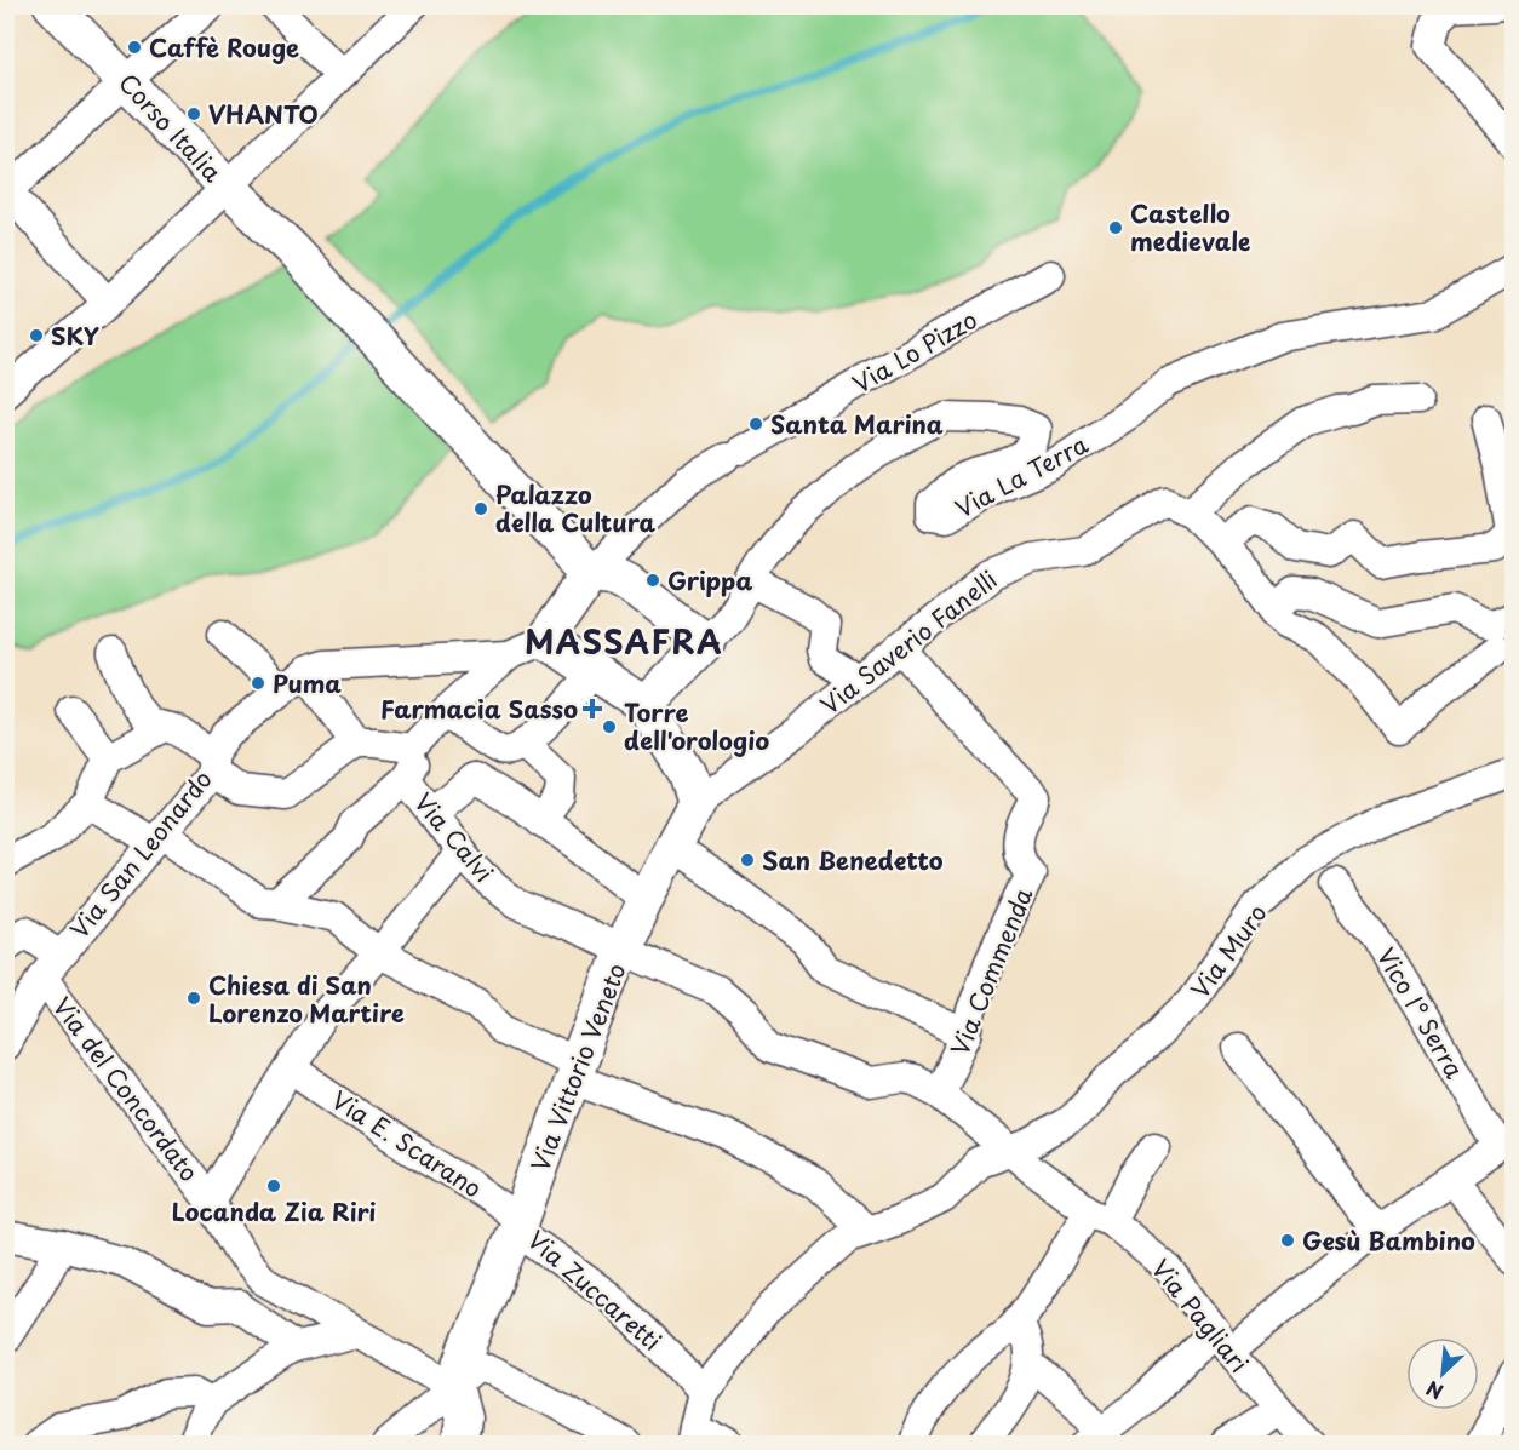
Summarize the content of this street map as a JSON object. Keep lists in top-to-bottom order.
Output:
{
  "streets": {
    "street": [
      "Corso Italia",
      "Via Lo Pizzo",
      "Via La Terra",
      "Via Saverio Fanelli",
      "Via Calvi",
      "Via San Leonardo",
      "Via Muro",
      "Via Commenda",
      "Vico I° Serra",
      "Via Vittorio Veneto",
      "Via del Concordato",
      "Via E. Scarano",
      "Via Zuccaretti",
      "Via Pagliari"
    ]
  },
  "crossings": [
    ["Corso Italia", "Via Lo Pizzo"],
    ["Via Saverio Fanelli", "Via Commenda"],
    ["Via Saverio Fanelli", "Via Vittorio Veneto"],
    ["Via Calvi", "Via Commenda"],
    ["Via Calvi", "Via Vittorio Veneto"],
    ["Via Calvi", "Via Pagliari"],
    ["Via San Leonardo", "Via del Concordato"],
    ["Via Muro", "Via Zuccaretti"],
    ["Via Muro", "Via Pagliari"],
    ["Via Commenda", "Via Pagliari"],
    ["Via Vittorio Veneto", "Via E. Scarano"],
    ["Via Vittorio Veneto", "Via Zuccaretti"],
    ["Via E. Scarano", "Via Zuccaretti"]
  ],
  "districts": ["MASSAFRA"],
  "places": {
    "other": [
      "Caffè Rouge",
      "VHANTO",
      "Castello medievale",
      "SKY",
      "Santa Marina",
      "Palazzo della Cultura",
      "Grippa",
      "Puma",
      "Torre dell'orologio",
      "San Benedetto",
      "Chiesa di San Lorenzo Martire",
      "Locanda Zia Riri",
      "Gesù Bambino"
    ],
    "health": ["Farmacia Sasso"]
  },
  "north": "bottom left"
}
